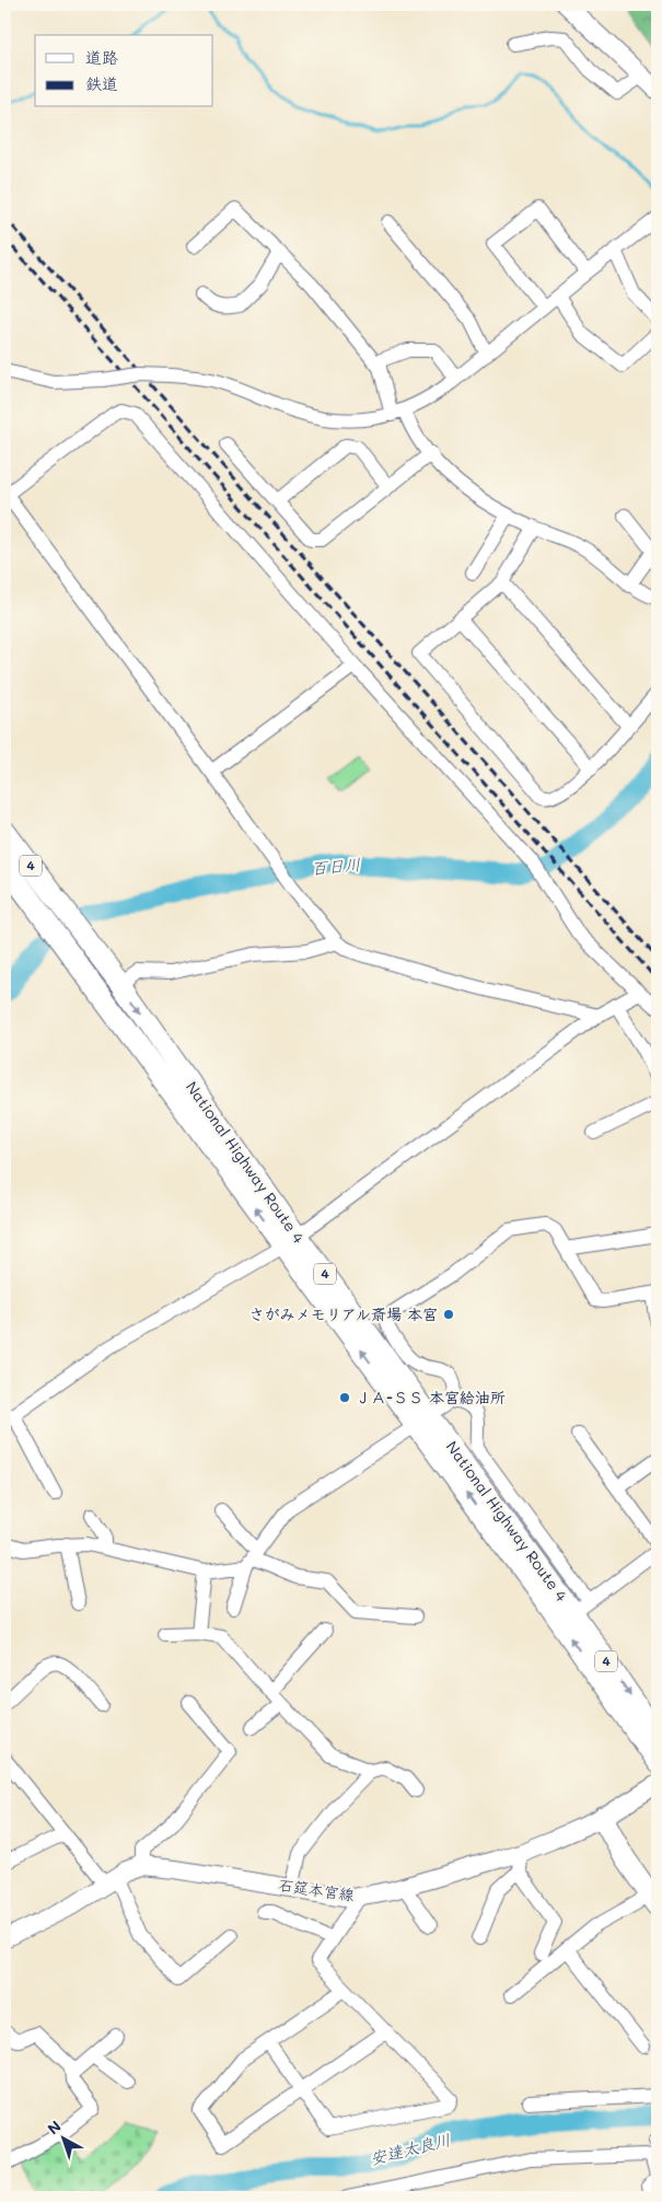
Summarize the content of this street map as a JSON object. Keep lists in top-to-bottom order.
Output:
{
  "streets": {
    "highway": ["4", "National Highway Route 4"],
    "main road": ["石筵本宮線"]
  },
  "water": ["百日川", "安達太良川"],
  "places": ["さがみメモリアル斎場 本宮", "ＪＡ-ＳＳ 本宮給油所"],
  "legend": ["道路", "鉄道"],
  "north": "top left"
}
